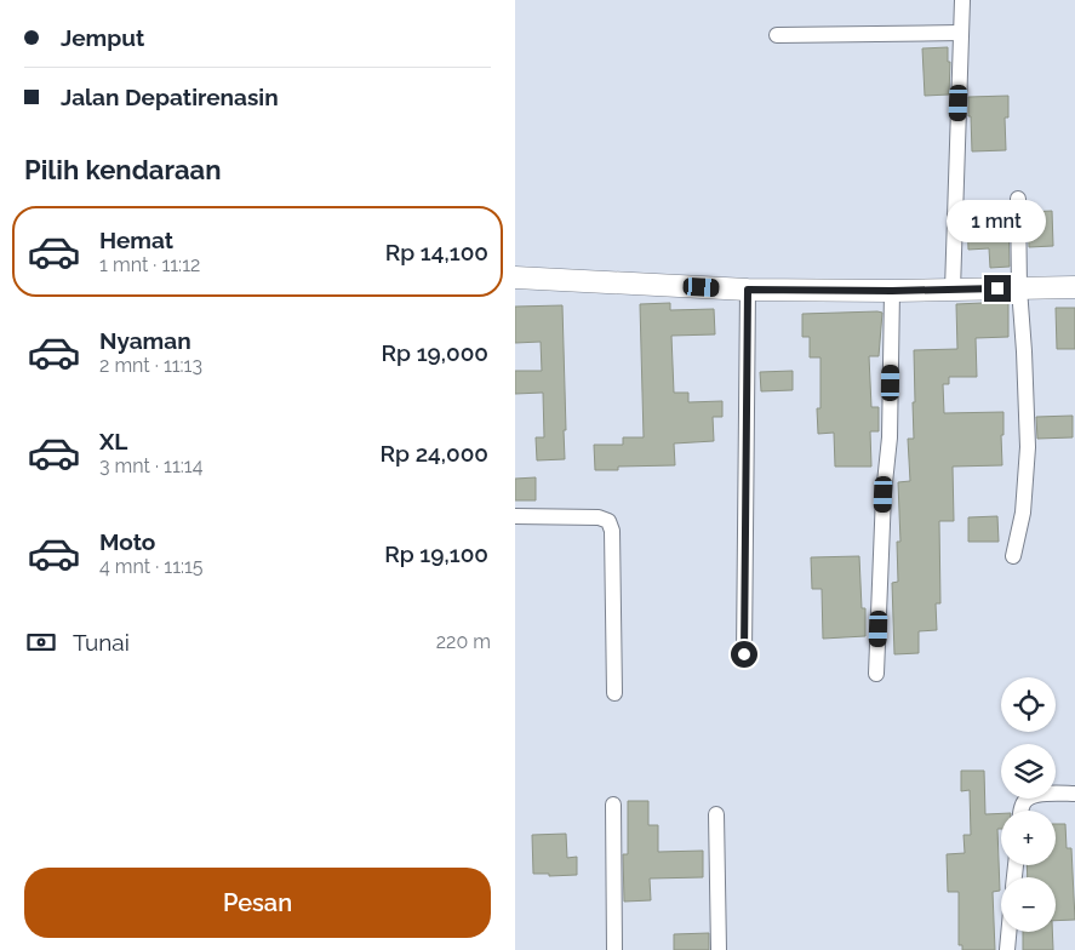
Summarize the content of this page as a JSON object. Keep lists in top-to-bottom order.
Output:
{
  "page": {
    "banner": ["Jemput", "Jalan Depatirenasin"],
    "heading": "Pilih kendaraan",
    "bubble": "1 mnt",
    "list": [
      {
        "name": "Hemat",
        "note": "1 mnt · 11:12",
        "value": "Rp 14,100"
      },
      {
        "name": "Nyaman",
        "note": "2 mnt · 11:13",
        "value": "Rp 19,000"
      },
      {
        "name": "XL",
        "note": "3 mnt · 11:14",
        "value": "Rp 24,000"
      },
      {
        "name": "Moto",
        "note": "4 mnt · 11:15",
        "value": "Rp 19,100"
      }
    ],
    "pay": ["Tunai", "220 m"],
    "map_buttons": ["+", "−"],
    "buttons": "Pesan"
  }
}
